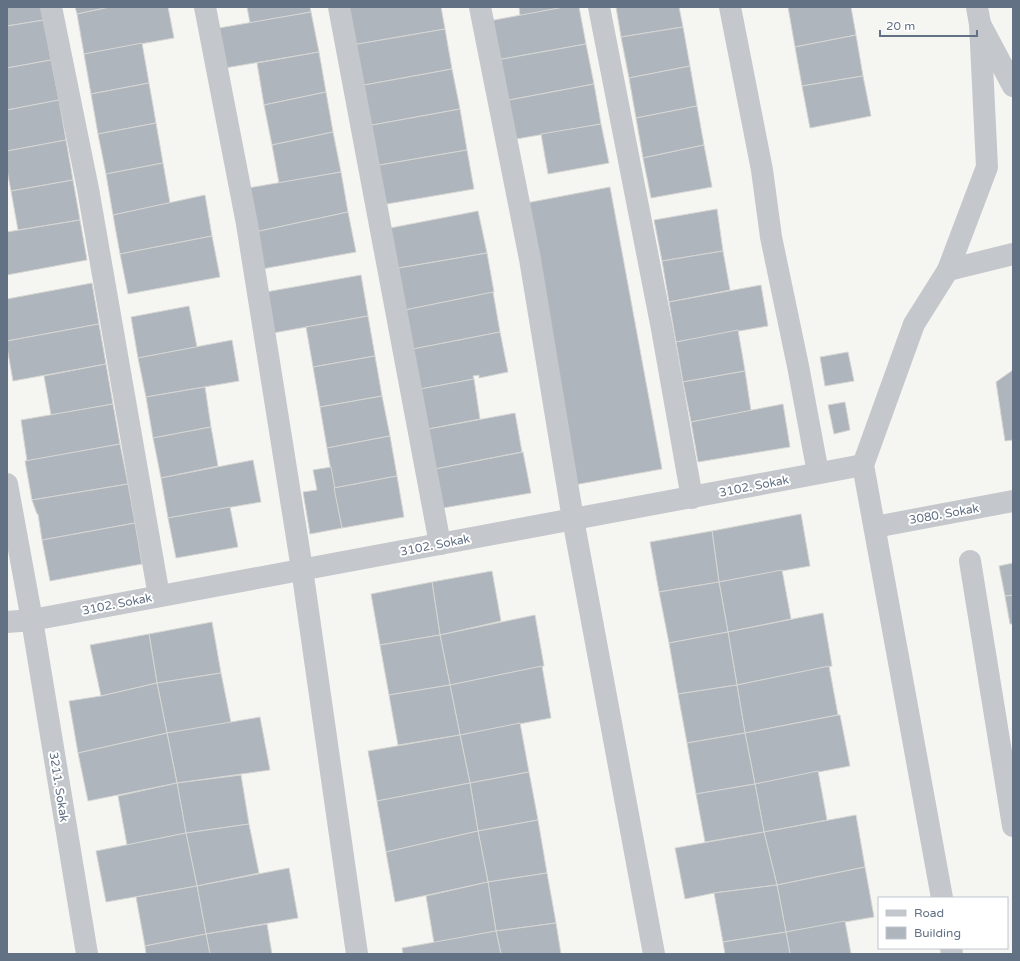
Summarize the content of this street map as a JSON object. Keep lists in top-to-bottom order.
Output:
{
  "streets": {
    "street": ["3102. Sokak", "3080. Sokak", "3211. Sokak"]
  },
  "crossings": [
    ["3102. Sokak", "3211. Sokak"]
  ],
  "legend": ["Road", "Building"],
  "scale_bar": "20 m"
}
